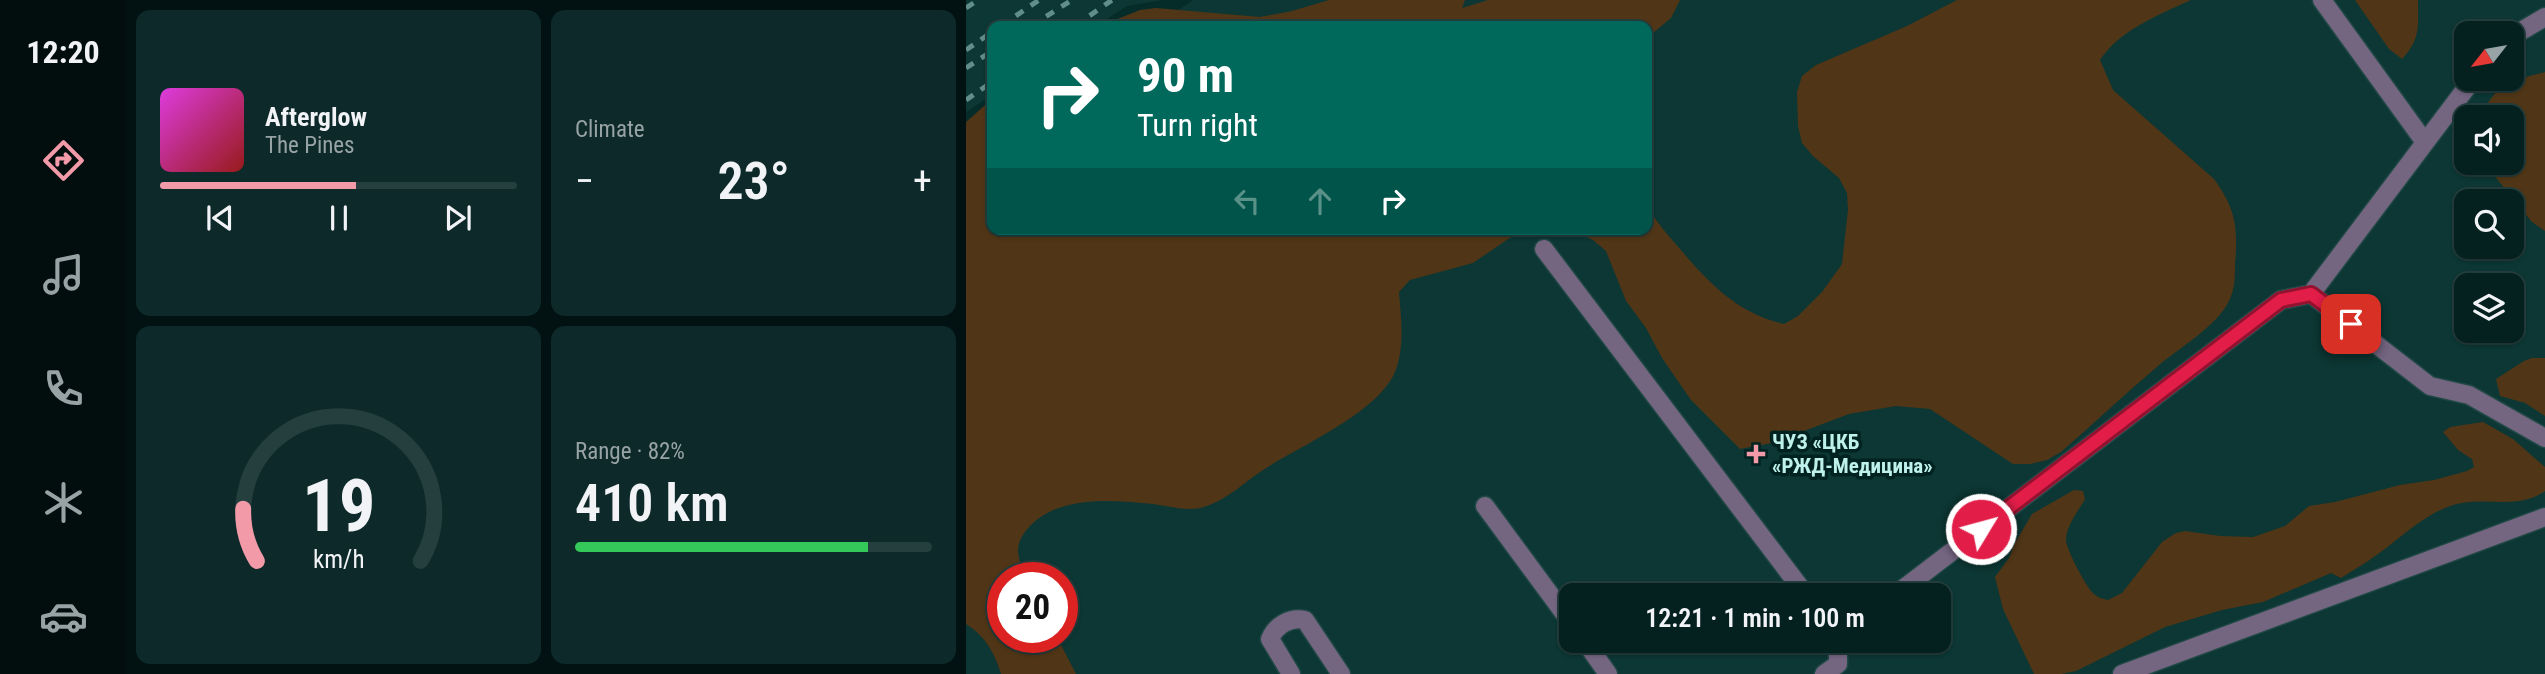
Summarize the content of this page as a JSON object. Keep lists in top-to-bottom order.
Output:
{
  "places": {
    "health": ["ЧУЗ «ЦКБ «РЖД-Медицина»"]
  },
  "north": "bottom left",
  "page": {
    "tabs": "12:20",
    "tile": [
      "Climate",
      ["Range · 82%", "410 km"]
    ],
    "turn": ["90 m", "Turn right"],
    "song": ["Afterglow", "The Pines"],
    "heat": ["−", "23°", "+"],
    "limit": "20",
    "trip": "12:21 · 1 min · 100 m",
    "gauge": ["19", "km/h"]
  }
}
